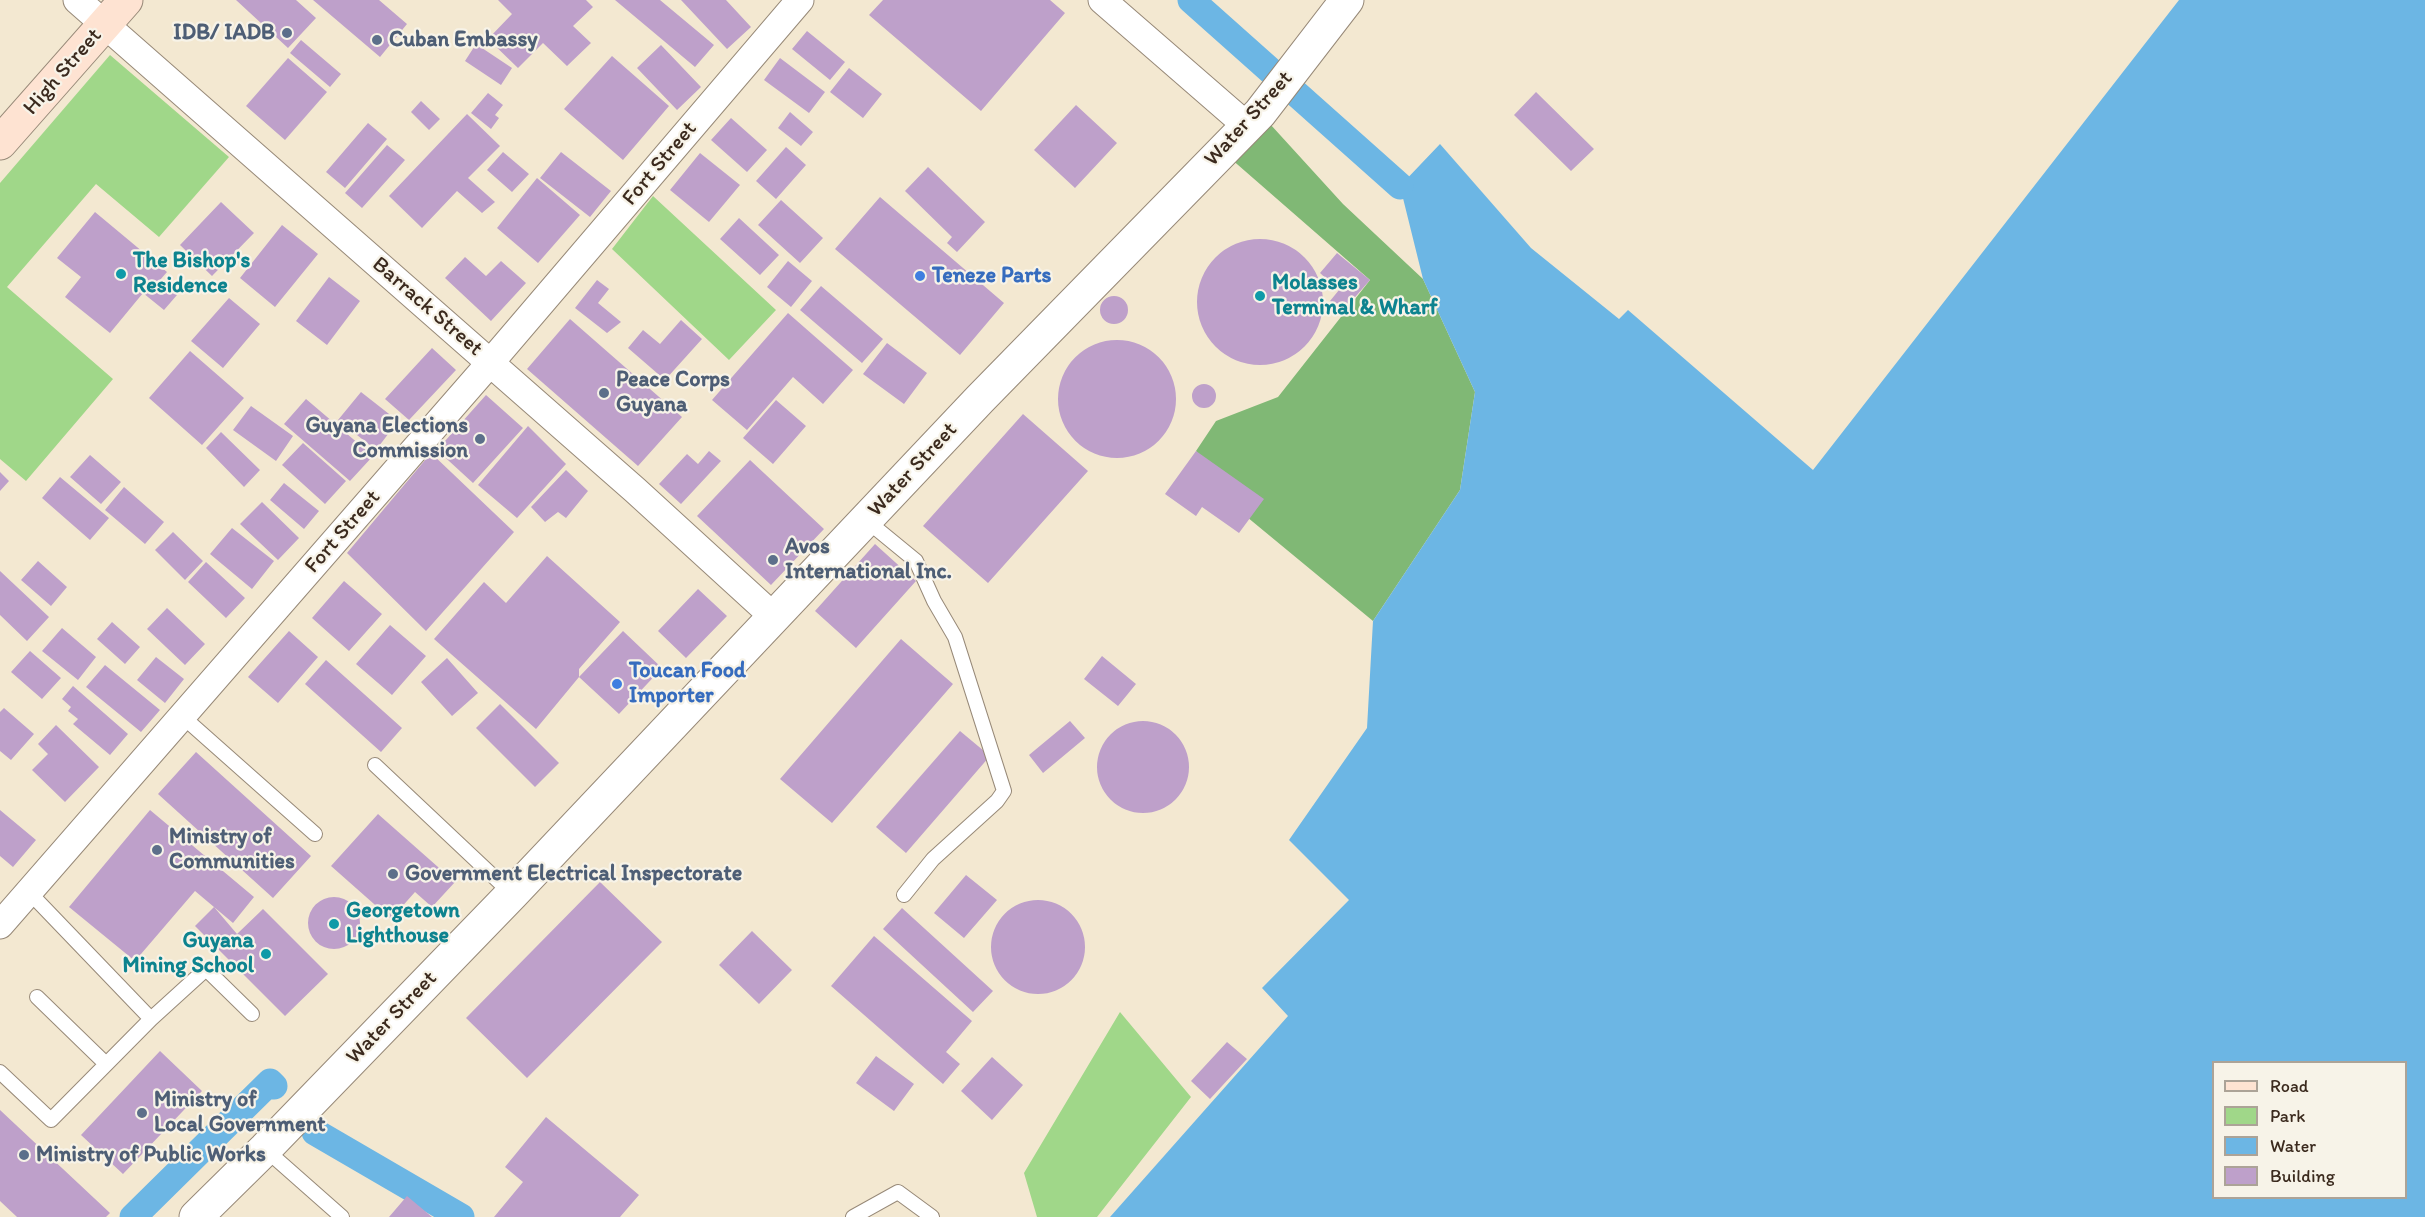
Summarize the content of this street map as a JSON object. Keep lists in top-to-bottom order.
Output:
{
  "streets": {
    "main road": ["High Street"],
    "street": ["Water Street", "Fort Street", "Barrack Street"]
  },
  "crossings": [
    ["High Street", "Barrack Street"],
    ["Water Street", "Barrack Street"],
    ["Fort Street", "Barrack Street"]
  ],
  "places": [
    "IDB/ IADB",
    "Cuban Embassy",
    "The Bishop's Residence",
    "Teneze Parts",
    "Molasses Terminal & Wharf",
    "Peace Corps Guyana",
    "Guyana Elections Commission",
    "Avos International Inc.",
    "Toucan Food Importer",
    "Ministry of Communities",
    "Government Electrical Inspectorate",
    "Georgetown Lighthouse",
    "Guyana Mining School",
    "Ministry of Local Government",
    "Ministry of Public Works"
  ],
  "legend": [
    "Road",
    "Park",
    "Water",
    "Building"
  ]
}
